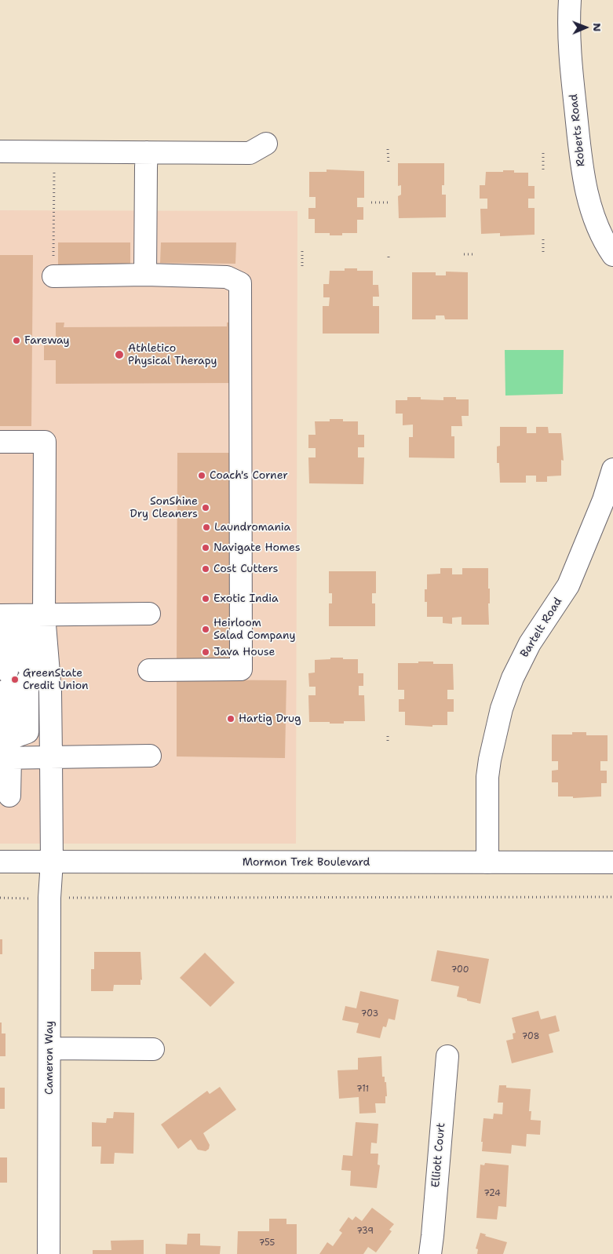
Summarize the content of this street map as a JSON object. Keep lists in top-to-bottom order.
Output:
{
  "streets": {
    "street": [
      "Roberts Road",
      "Bartelt Road",
      "Mormon Trek Boulevard",
      "Cameron Way",
      "Elliott Court"
    ]
  },
  "crossings": [
    ["Bartelt Road", "Mormon Trek Boulevard"],
    ["Mormon Trek Boulevard", "Cameron Way"]
  ],
  "places": [
    "Fareway",
    "Athletico Physical Therapy",
    "Coach's Corner",
    "SonShine Dry Cleaners",
    "Laundromania",
    "Navigate Homes",
    "Cost Cutters",
    "Exotic India",
    "Heirloom Salad Company",
    "Java House",
    "GreenState Credit Union",
    "Hartig Drug"
  ],
  "house_numbers": [
    "700",
    "703",
    "708",
    "711",
    "724",
    "739",
    "755"
  ],
  "north": "right"
}
